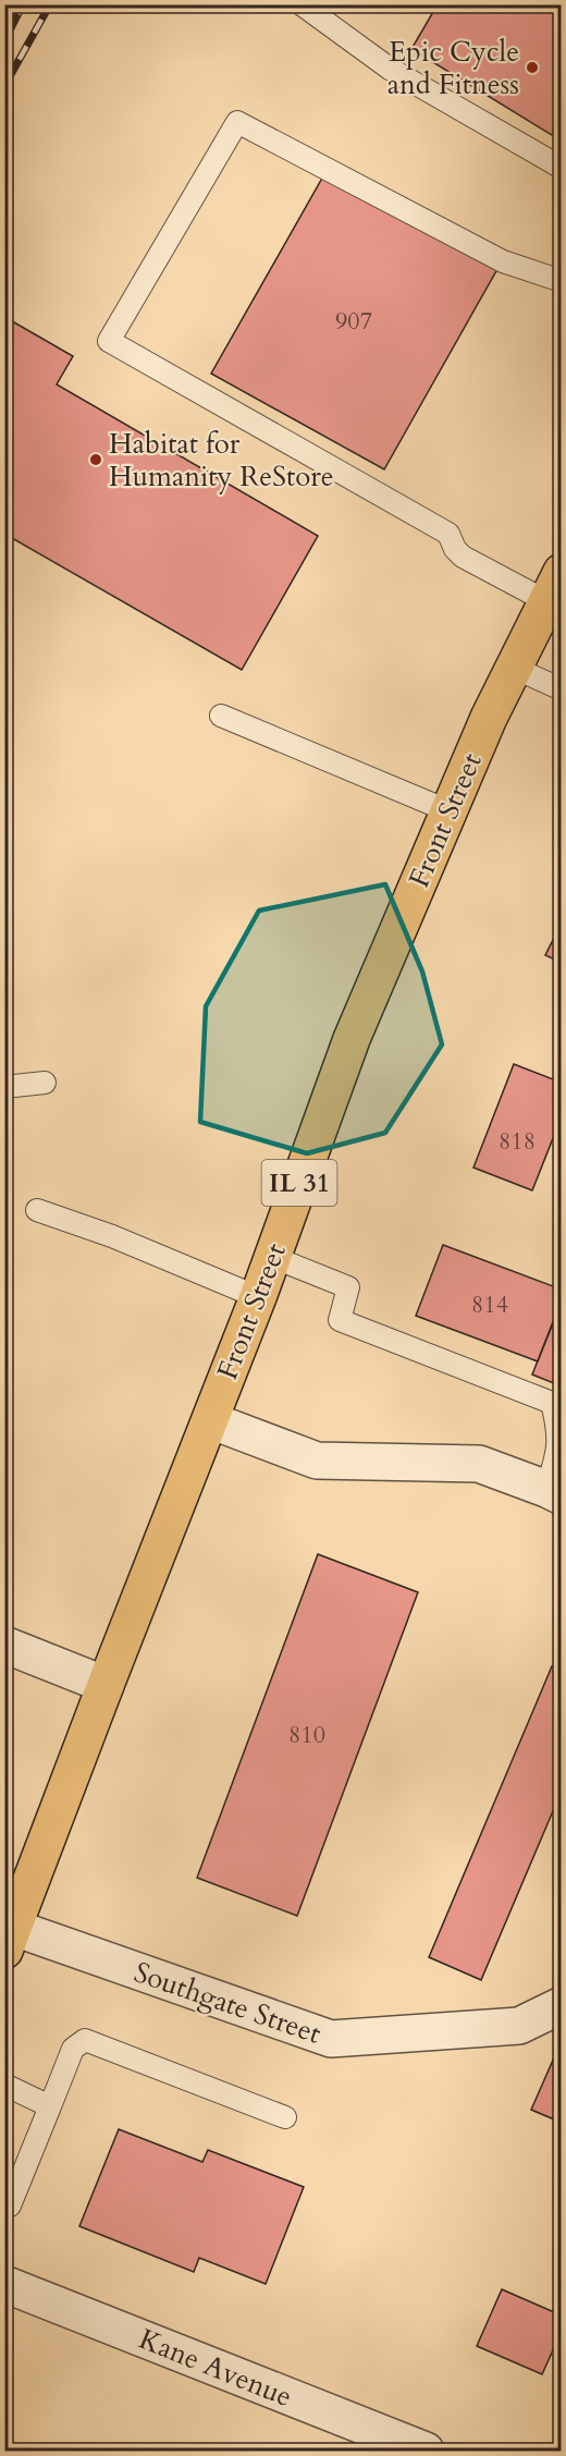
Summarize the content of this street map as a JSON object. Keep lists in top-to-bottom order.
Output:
{
  "streets": {
    "main road": ["Front Street", "IL 31"],
    "street": ["Southgate Street", "Kane Avenue"]
  },
  "crossings": [
    ["Front Street", "Southgate Street"]
  ],
  "places": ["Epic Cycle and Fitness", "Habitat for Humanity ReStore"],
  "house_numbers": [
    "907",
    "818",
    "814",
    "810"
  ]
}
